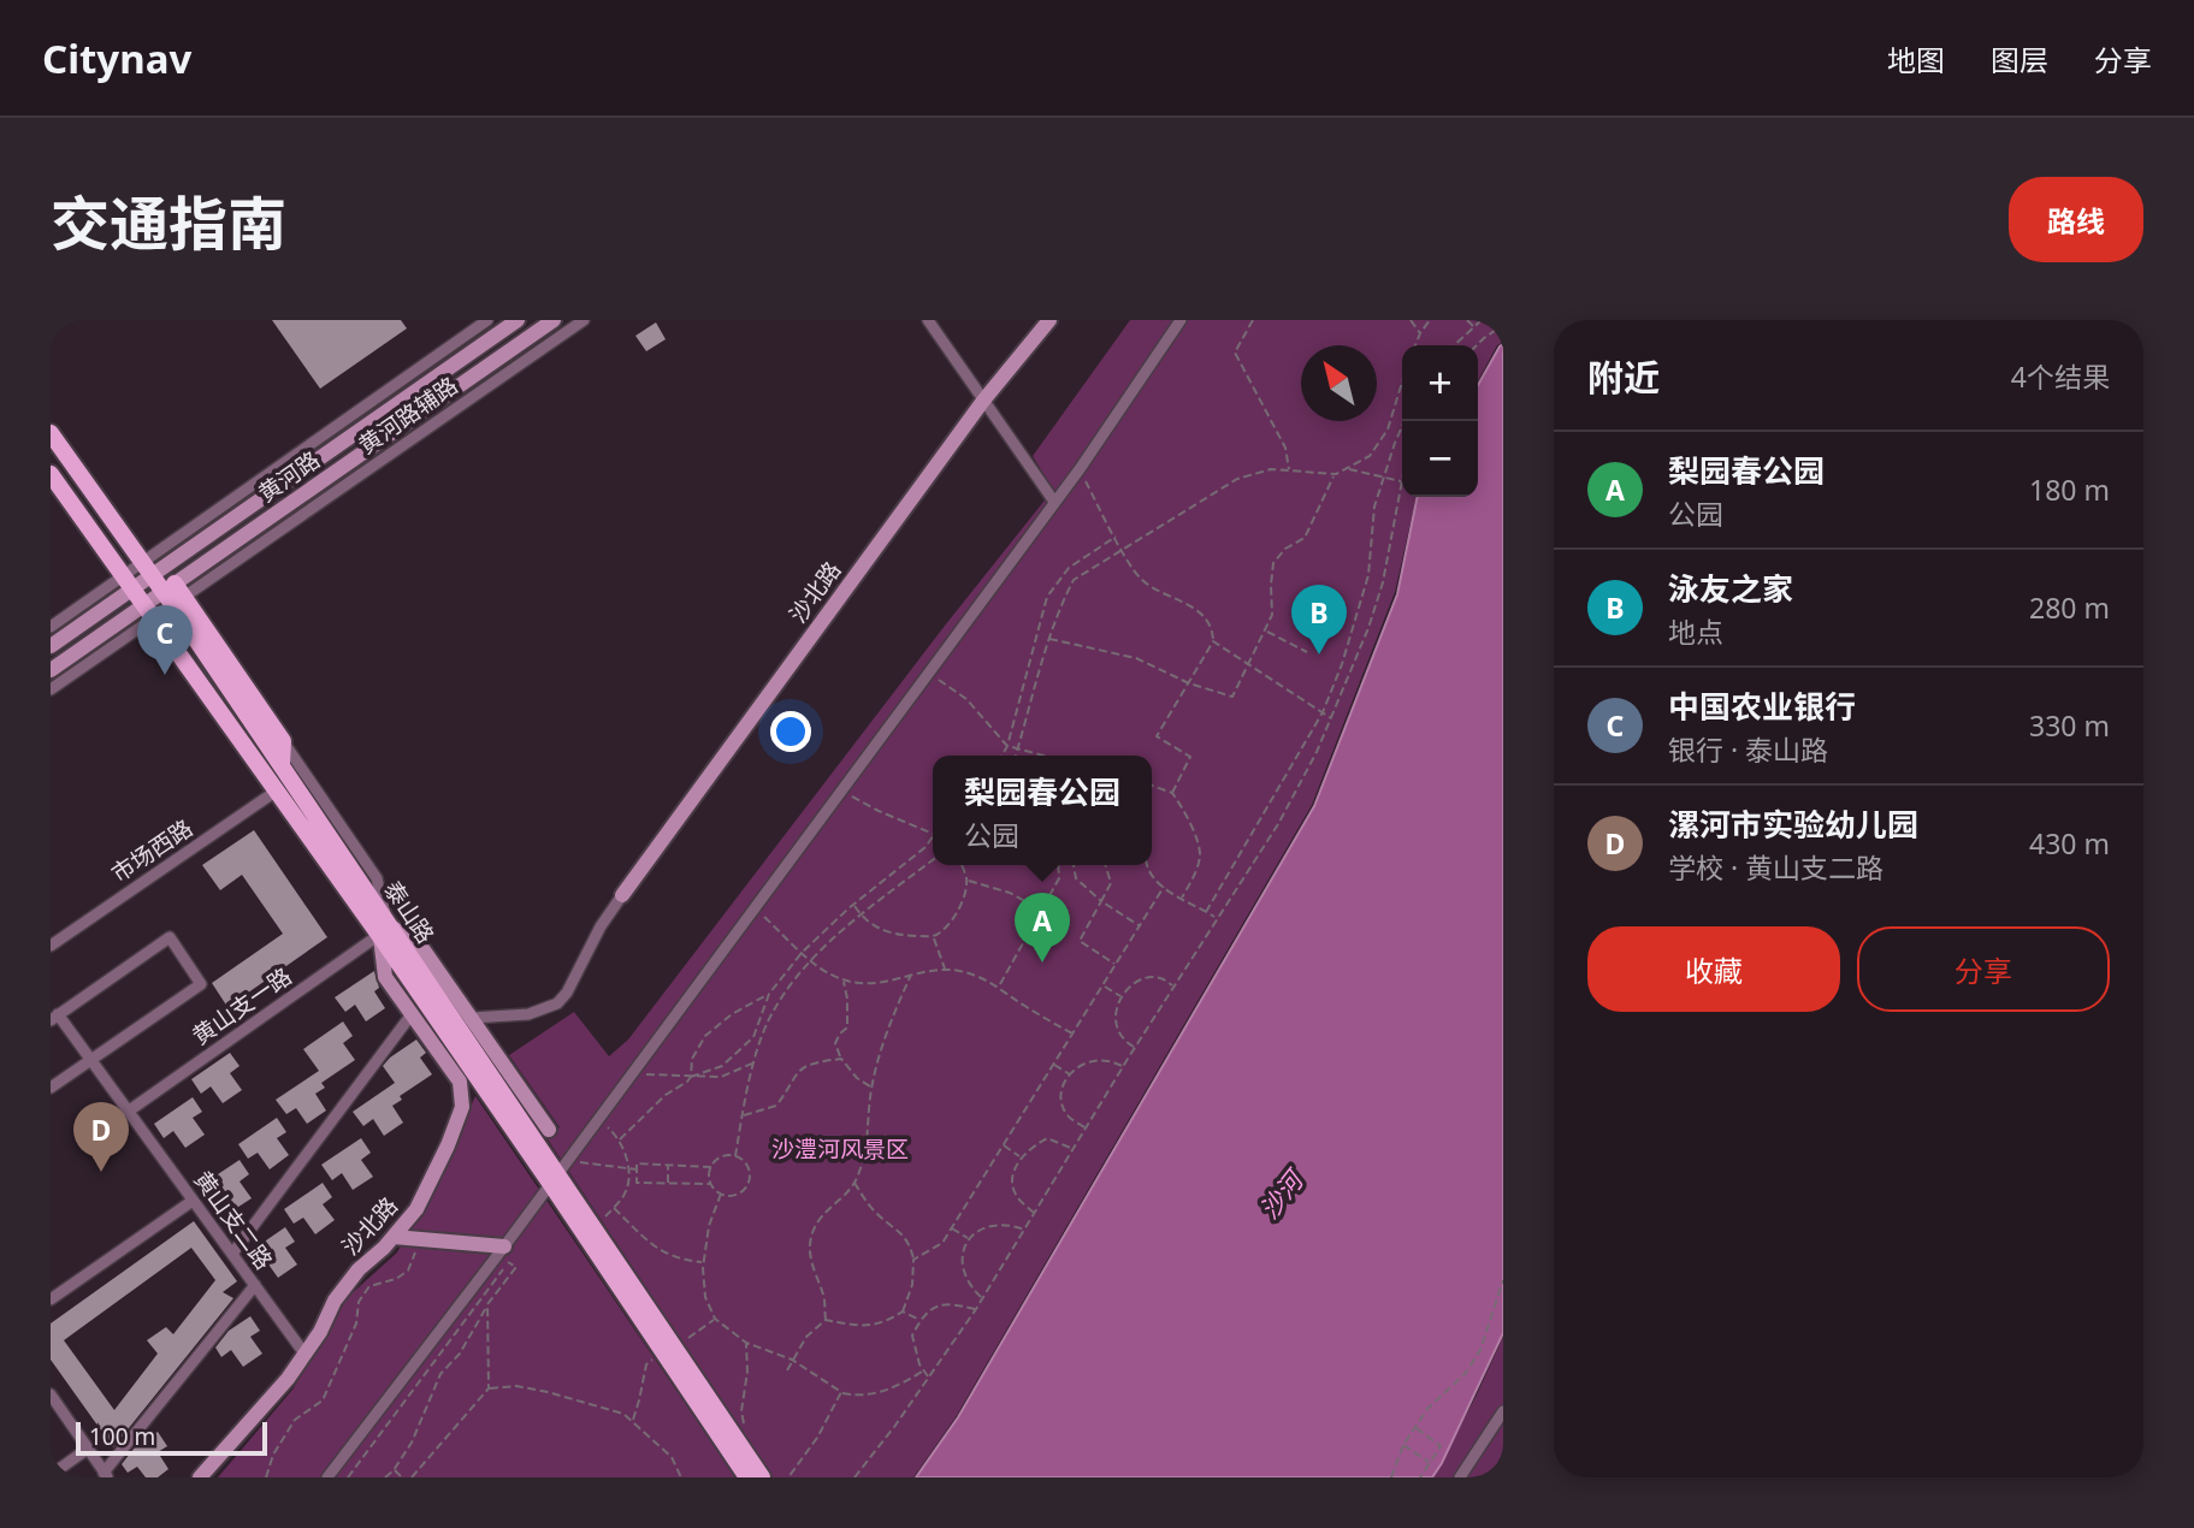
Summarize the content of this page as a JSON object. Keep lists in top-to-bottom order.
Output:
{
  "streets": {
    "main road": ["泰山路"],
    "street": [
      "黄河路辅路",
      "黄河路",
      "沙北路",
      "市场西路",
      "黄山支一路",
      "黄山支二路"
    ]
  },
  "crossings": [
    ["黄河路辅路", "黄河路"],
    ["黄河路辅路", "泰山路"],
    ["黄河路", "泰山路"],
    ["沙北路", "泰山路"],
    ["沙北路", "黄山支一路"],
    ["沙北路", "黄山支二路"],
    ["市场西路", "泰山路"],
    ["泰山路", "黄山支一路"],
    ["黄山支一路", "黄山支二路"]
  ],
  "water": ["沙河"],
  "parks": ["沙澧河风景区"],
  "scale_bar": "100 m",
  "north": "top left",
  "page": {
    "header": "Citynav",
    "nav": ["地图", "图层", "分享"],
    "title": "交通指南",
    "buttons": [
      "路线",
      ["收藏", "分享"]
    ],
    "heading": ["附近", "4个结果"],
    "map_buttons": ["+", "−"],
    "list": [
      {
        "mark": "A",
        "name": "梨园春公园",
        "note": "公园",
        "value": "180 m"
      },
      {
        "mark": "B",
        "name": "泳友之家",
        "note": "地点",
        "value": "280 m"
      },
      {
        "mark": "C",
        "name": "中国农业银行",
        "note": "银行 · 泰山路",
        "value": "330 m"
      },
      {
        "mark": "D",
        "name": "漯河市实验幼儿园",
        "note": "学校 · 黄山支二路",
        "value": "430 m"
      }
    ],
    "pins": [
      "B",
      "C",
      "A",
      "D"
    ],
    "popup": ["梨园春公园", "公园"],
    "scale": "100 m"
  }
}
